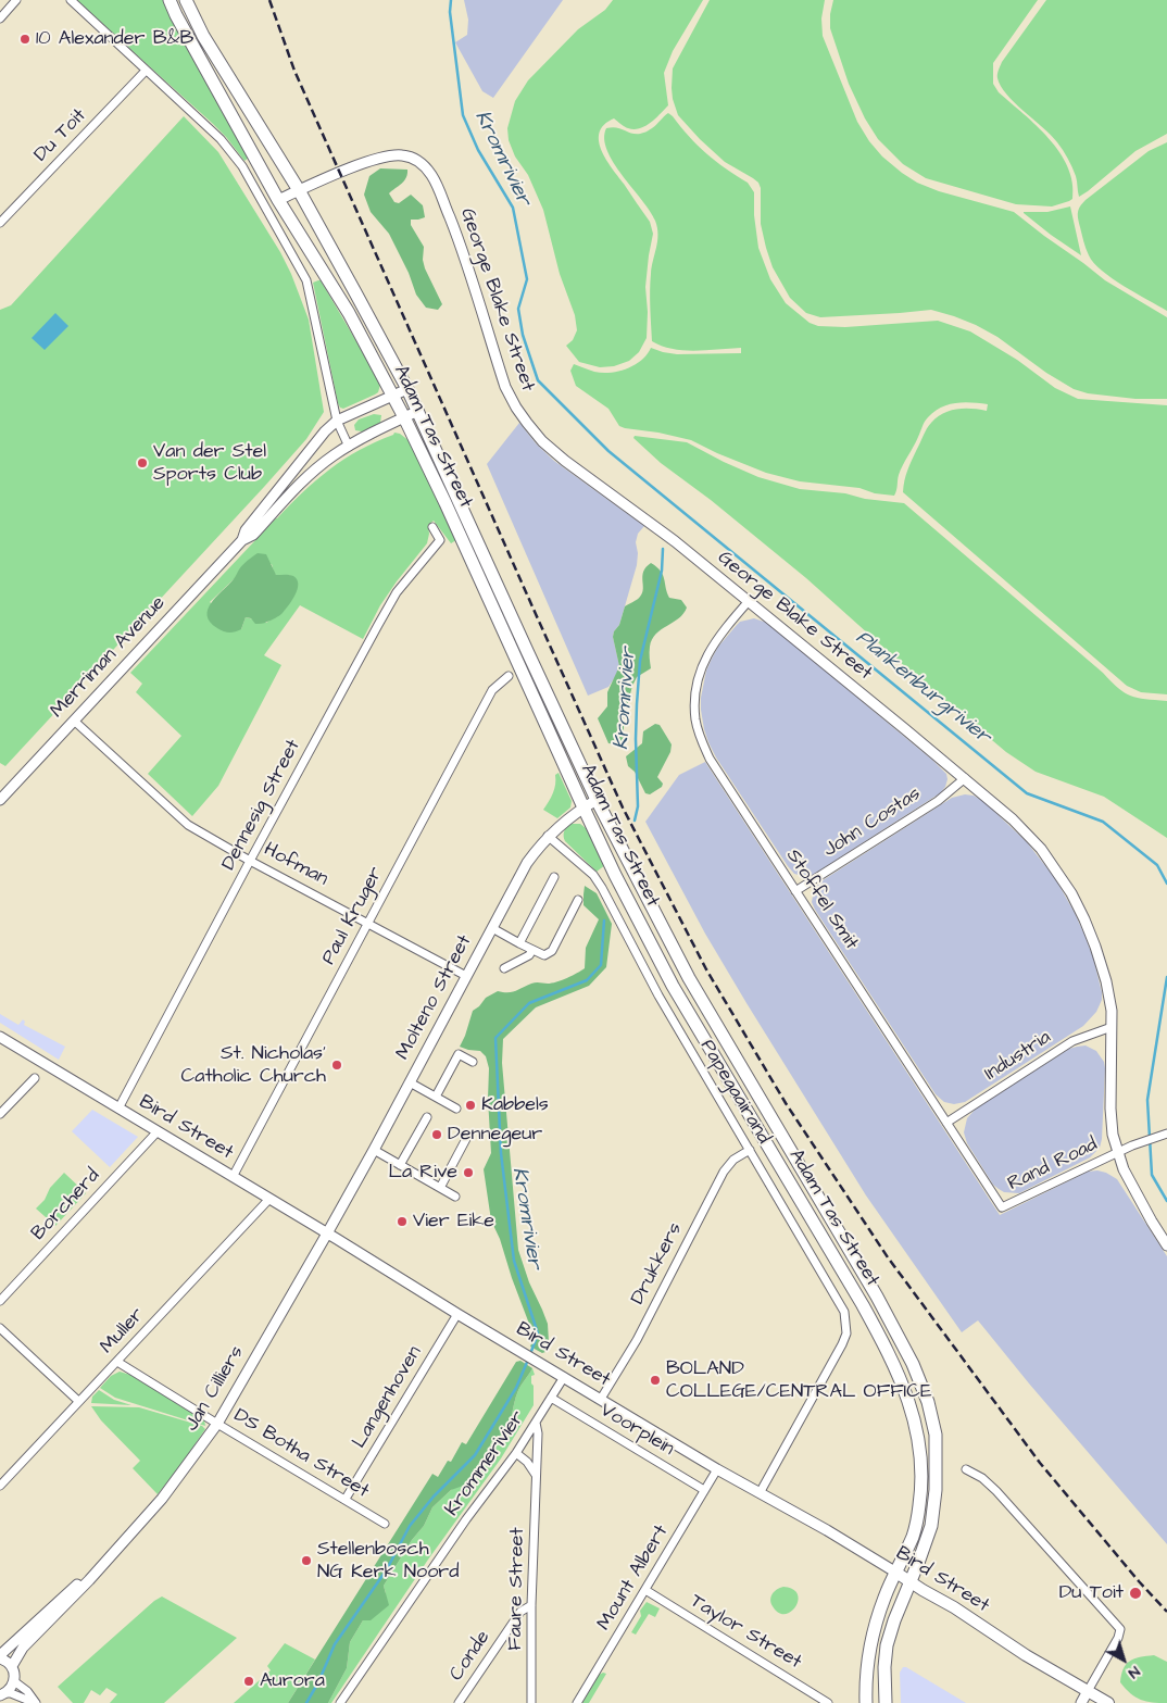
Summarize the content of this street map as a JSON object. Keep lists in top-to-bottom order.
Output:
{
  "streets": {
    "main road": ["Adam Tas Street", "Bird Street"],
    "street": [
      "Du Toit",
      "George Blake Street",
      "Merriman Avenue",
      "Dennesig Street",
      "John Costas",
      "Hofman",
      "Stoffel Smit",
      "Paul Kruger",
      "Molteno Street",
      "Industria",
      "Papegaairand",
      "Rand Road",
      "Borcherd",
      "Drukkers",
      "Muller",
      "Jan Cilliers",
      "Langenhoven",
      "Voorplein",
      "DS Botha Street",
      "Krommerivier",
      "Mount Albert",
      "Faure Street",
      "Taylor Street",
      "Conde"
    ]
  },
  "crossings": [
    ["George Blake Street", "Adam Tas Street"],
    ["George Blake Street", "John Costas"],
    ["George Blake Street", "Stoffel Smit"],
    ["George Blake Street", "Industria"],
    ["George Blake Street", "Rand Road"],
    ["Adam Tas Street", "Merriman Avenue"],
    ["Adam Tas Street", "Molteno Street"],
    ["Adam Tas Street", "Bird Street"],
    ["Merriman Avenue", "Hofman"],
    ["Dennesig Street", "Hofman"],
    ["Dennesig Street", "Bird Street"],
    ["John Costas", "Stoffel Smit"],
    ["Hofman", "Paul Kruger"],
    ["Hofman", "Molteno Street"],
    ["Stoffel Smit", "Industria"],
    ["Stoffel Smit", "Rand Road"],
    ["Paul Kruger", "Bird Street"],
    ["Molteno Street", "Papegaairand"],
    ["Molteno Street", "Bird Street"],
    ["Molteno Street", "Jan Cilliers"],
    ["Papegaairand", "Bird Street"],
    ["Papegaairand", "Drukkers"],
    ["Bird Street", "Borcherd"],
    ["Bird Street", "Drukkers"],
    ["Bird Street", "Muller"],
    ["Bird Street", "Jan Cilliers"],
    ["Bird Street", "Langenhoven"],
    ["Bird Street", "Krommerivier"],
    ["Bird Street", "Mount Albert"],
    ["Muller", "DS Botha Street"],
    ["Jan Cilliers", "DS Botha Street"],
    ["Langenhoven", "DS Botha Street"],
    ["Voorplein", "Krommerivier"],
    ["Voorplein", "Mount Albert"],
    ["Krommerivier", "Faure Street"],
    ["Mount Albert", "Taylor Street"],
    ["Faure Street", "Conde"]
  ],
  "water": ["Kromrivier", "Plankenburgrivier"],
  "places": [
    "10 Alexander B&B",
    "Van der Stel Sports Club",
    "St. Nicholas' Catholic Church",
    "Kabbels",
    "Dennegeur",
    "La Rive",
    "Vier Eike",
    "BOLAND COLLEGE/CENTRAL OFFICE",
    "Stellenbosch NG Kerk Noord",
    "Du Toit",
    "Aurora"
  ],
  "north": "bottom right"
}
